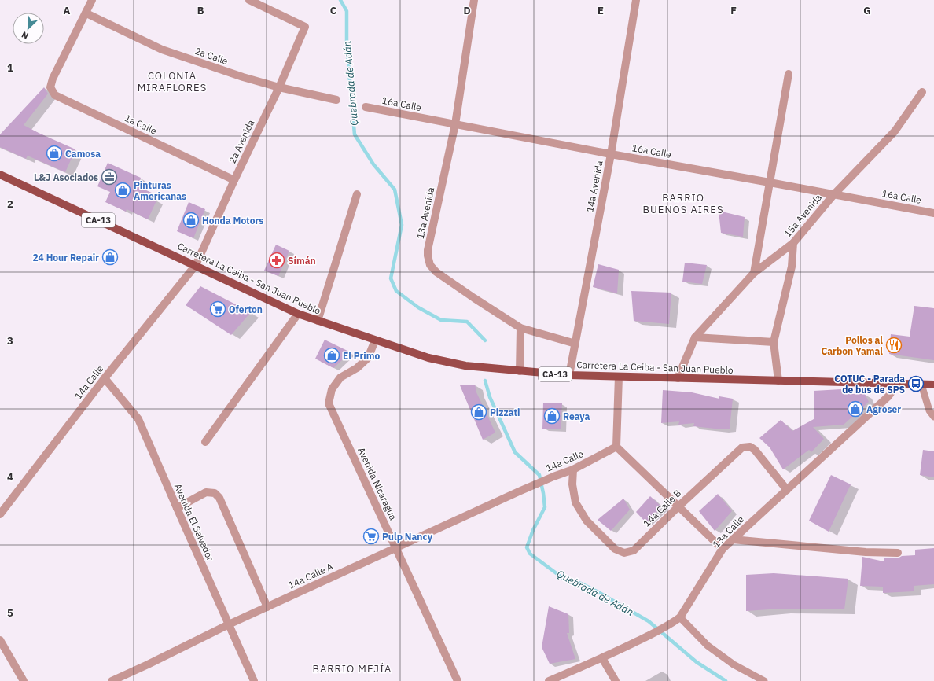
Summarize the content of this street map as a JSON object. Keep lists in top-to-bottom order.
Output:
{
  "streets": {
    "main road": ["CA-13", "Carretera La Ceiba - San Juan Pueblo"],
    "street": [
      "2a Calle",
      "16a Calle",
      "1a Calle",
      "2a Avenida",
      "14a Avenida",
      "13a Avenida",
      "15a Avenida",
      "14a Calle",
      "Avenida Nicaragua",
      "14a Calle B",
      "Avenida El Salvador",
      "13a Calle",
      "14a Calle A"
    ]
  },
  "crossings": [
    ["2a Calle", "1a Calle"],
    ["2a Calle", "2a Avenida"],
    ["16a Calle", "14a Avenida"],
    ["16a Calle", "13a Avenida"],
    ["16a Calle", "15a Avenida"],
    ["1a Calle", "2a Avenida"],
    ["2a Avenida", "Carretera La Ceiba - San Juan Pueblo"],
    ["2a Avenida", "14a Calle"],
    ["14a Avenida", "13a Avenida"],
    ["14a Avenida", "Carretera La Ceiba - San Juan Pueblo"],
    ["15a Avenida", "Carretera La Ceiba - San Juan Pueblo"],
    ["Carretera La Ceiba - San Juan Pueblo", "14a Calle"],
    ["Carretera La Ceiba - San Juan Pueblo", "Avenida Nicaragua"],
    ["Carretera La Ceiba - San Juan Pueblo", "13a Calle"],
    ["14a Calle", "14a Calle B"],
    ["14a Calle", "Avenida El Salvador"],
    ["14a Calle", "14a Calle A"],
    ["Avenida Nicaragua", "14a Calle A"],
    ["14a Calle B", "13a Calle"],
    ["Avenida El Salvador", "14a Calle A"]
  ],
  "districts": ["COLONIA MIRAFLORES", "BARRIO BUENOS AIRES", "BARRIO MEJÍA"],
  "water": ["Quebrada de Adán"],
  "places": {
    "shop": [
      "Camosa",
      "Pinturas Americanas",
      "Honda Motors",
      "24 Hour Repair",
      "El Primo",
      "Agroser",
      "Pizzati",
      "Reaya"
    ],
    "office": ["L&J Asociados"],
    "pharmacy": ["Símán"],
    "supermarket": ["Oferton", "Pulp Nancy"],
    "restaurant": ["Pollos al Carbon Yamal"],
    "bus stop": ["COTUC - Parada de bus de SPS"]
  },
  "north": "bottom left",
  "grid": {
    "columns": [
      "A",
      "B",
      "C",
      "D",
      "E",
      "F",
      "G"
    ],
    "rows": [
      "1",
      "2",
      "3",
      "4",
      "5"
    ]
  }
}
